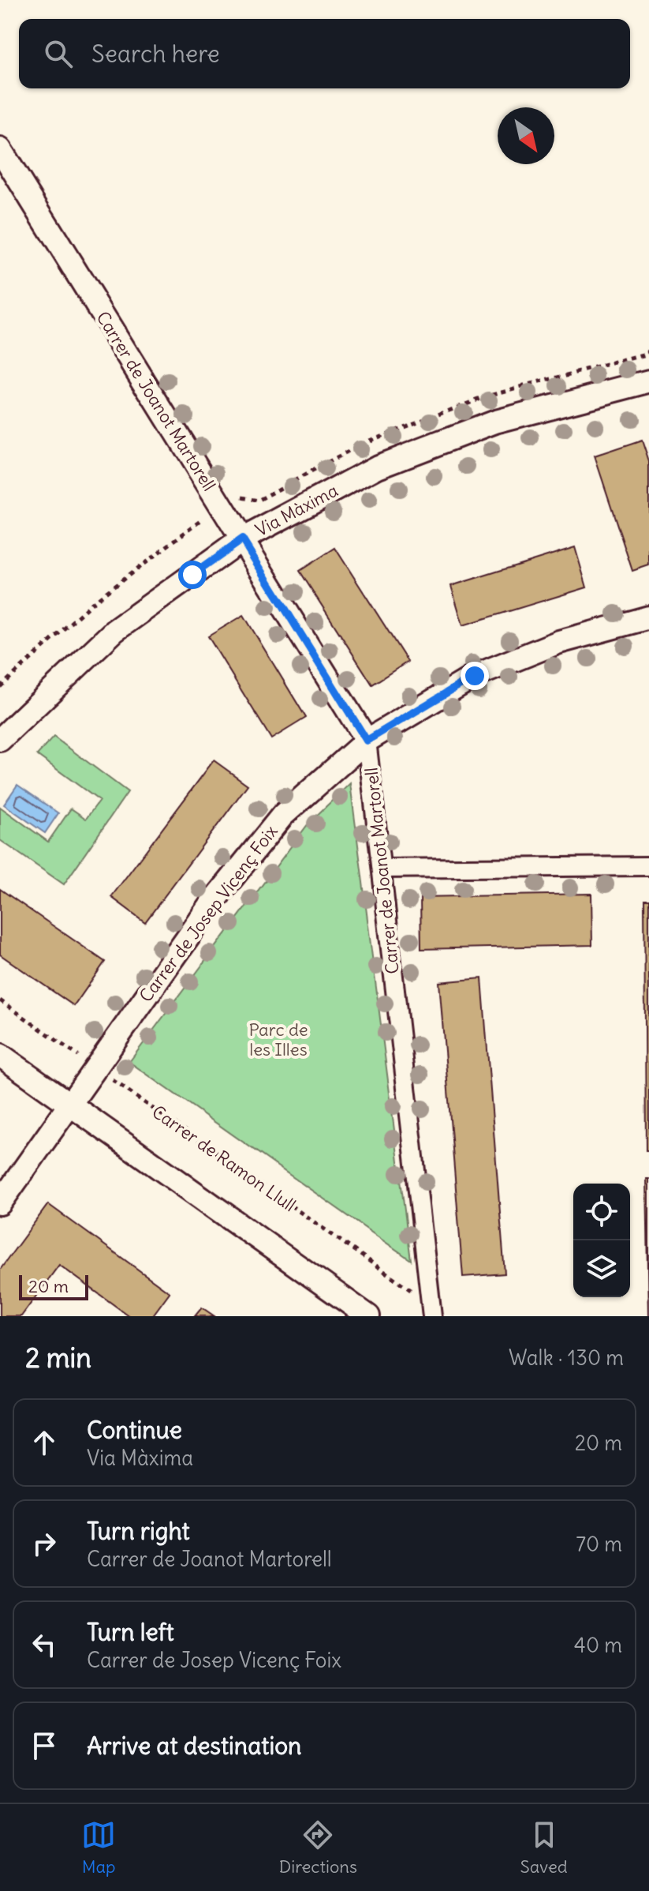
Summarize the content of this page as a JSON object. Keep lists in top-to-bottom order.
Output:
{
  "streets": {
    "street": ["Carrer de Joanot Martorell", "Via Màxima", "Carrer de Josep Vicenç Foix"],
    "path": ["Carrer de Ramon Llull"]
  },
  "crossings": [
    ["Carrer de Joanot Martorell", "Via Màxima"],
    ["Carrer de Joanot Martorell", "Carrer de Josep Vicenç Foix"],
    ["Carrer de Joanot Martorell", "Carrer de Ramon Llull"],
    ["Carrer de Josep Vicenç Foix", "Carrer de Ramon Llull"]
  ],
  "parks": ["Parc de les Illes"],
  "scale_bar": "20 m",
  "north": "bottom right",
  "page": {
    "search": "Search here",
    "scale": "20 m",
    "heading": ["2 min", "Walk · 130 m"],
    "list": [
      ["Continue", "Via Màxima", "20 m"],
      ["Turn right", "Carrer de Joanot Martorell", "70 m"],
      ["Turn left", "Carrer de Josep Vicenç Foix", "40 m"],
      "Arrive at destination"
    ],
    "nav": ["Map", "Directions", "Saved"]
  }
}
